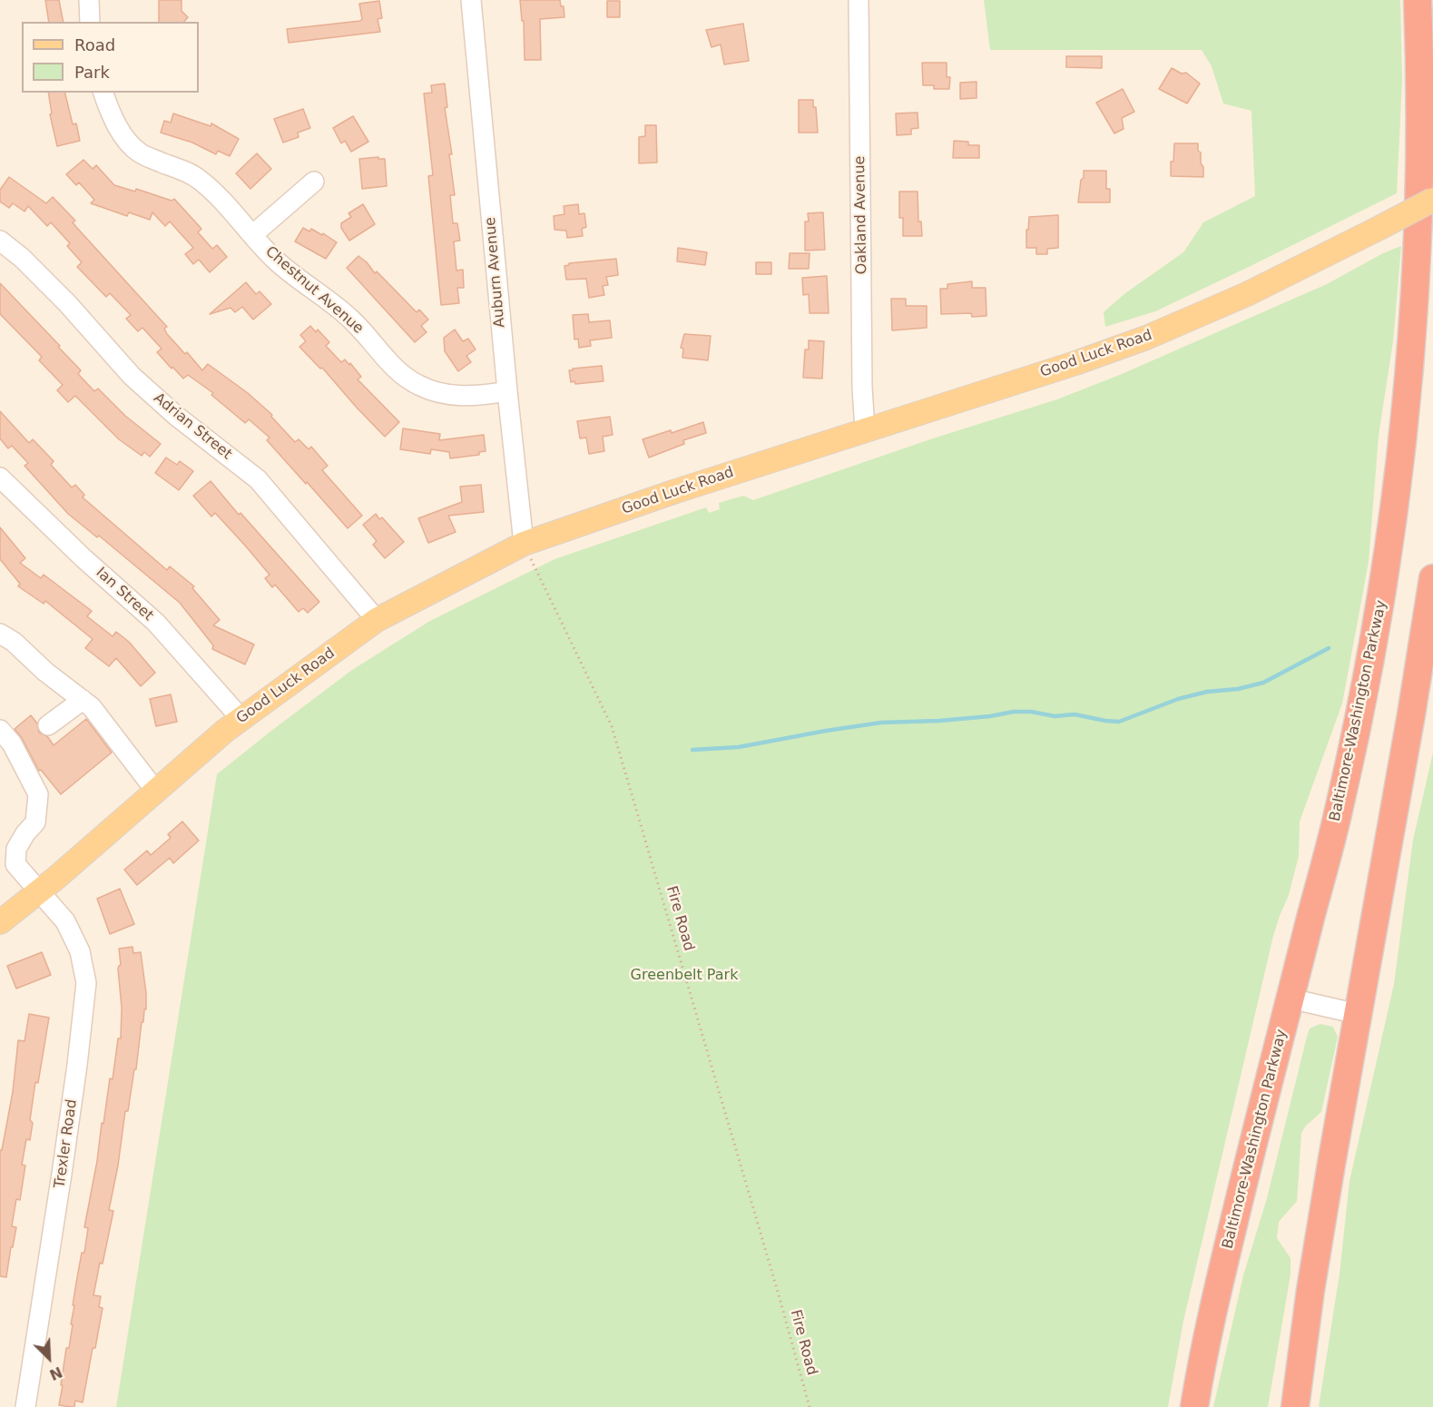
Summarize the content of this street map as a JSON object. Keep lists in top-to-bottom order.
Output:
{
  "streets": {
    "highway": ["Baltimore-Washington Parkway"],
    "main road": ["Good Luck Road"],
    "street": [
      "Oakland Avenue",
      "Auburn Avenue",
      "Chestnut Avenue",
      "Adrian Street",
      "Ian Street",
      "Trexler Road"
    ],
    "path": ["Fire Road"]
  },
  "crossings": [
    ["Oakland Avenue", "Good Luck Road"],
    ["Auburn Avenue", "Chestnut Avenue"],
    ["Auburn Avenue", "Good Luck Road"],
    ["Auburn Avenue", "Fire Road"],
    ["Good Luck Road", "Adrian Street"],
    ["Good Luck Road", "Ian Street"],
    ["Good Luck Road", "Fire Road"],
    ["Good Luck Road", "Trexler Road"]
  ],
  "parks": ["Greenbelt Park"],
  "legend": ["Road", "Park"],
  "north": "bottom right"
}
